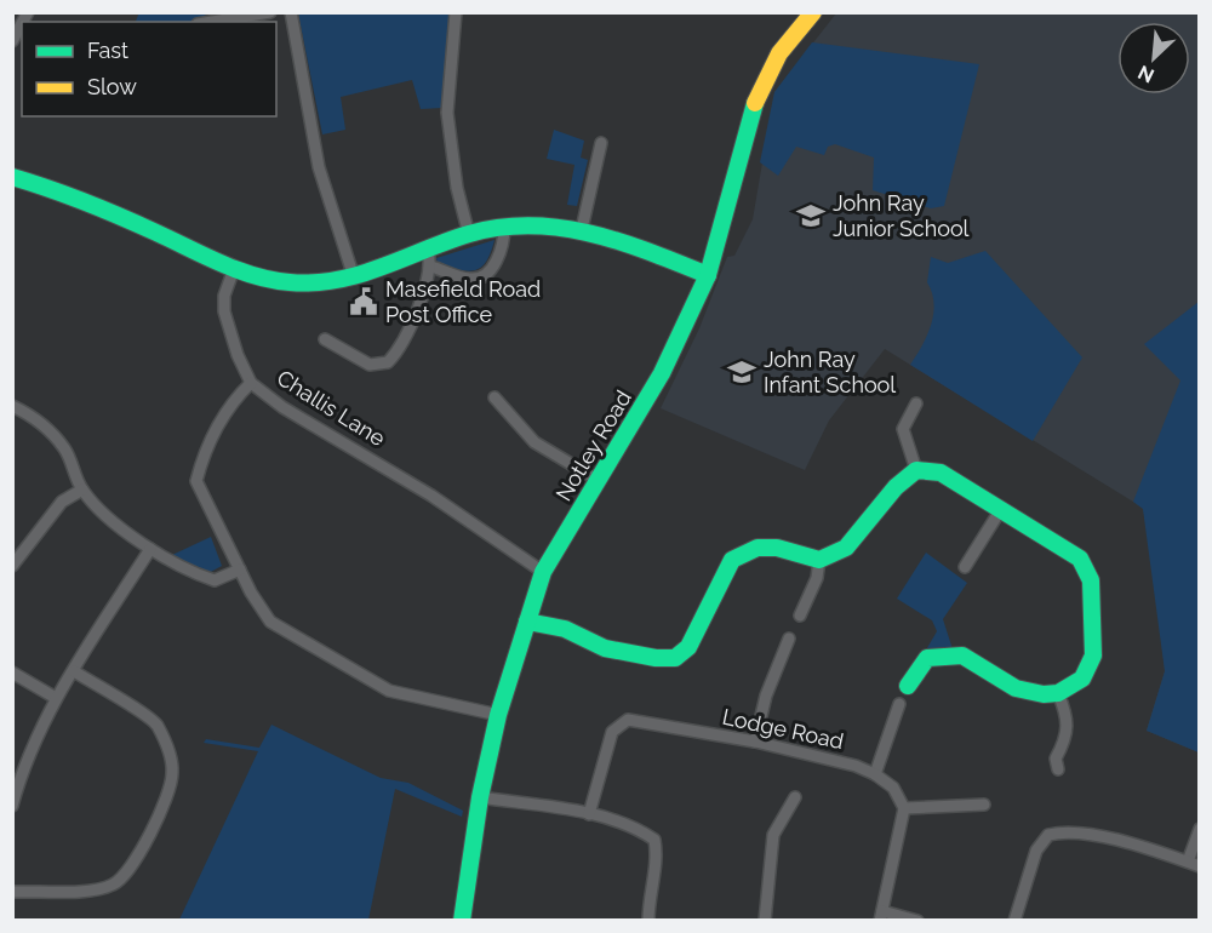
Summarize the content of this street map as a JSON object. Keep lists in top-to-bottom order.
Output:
{
  "streets": {
    "street": ["Challis Lane", "Notley Road", "Lodge Road"]
  },
  "crossings": [
    ["Challis Lane", "Notley Road"]
  ],
  "places": {
    "school or university": ["John Ray Junior School", "John Ray Infant School"],
    "public building": ["Masefield Road Post Office"]
  },
  "legend": ["Fast", "Slow"],
  "north": "bottom left"
}
